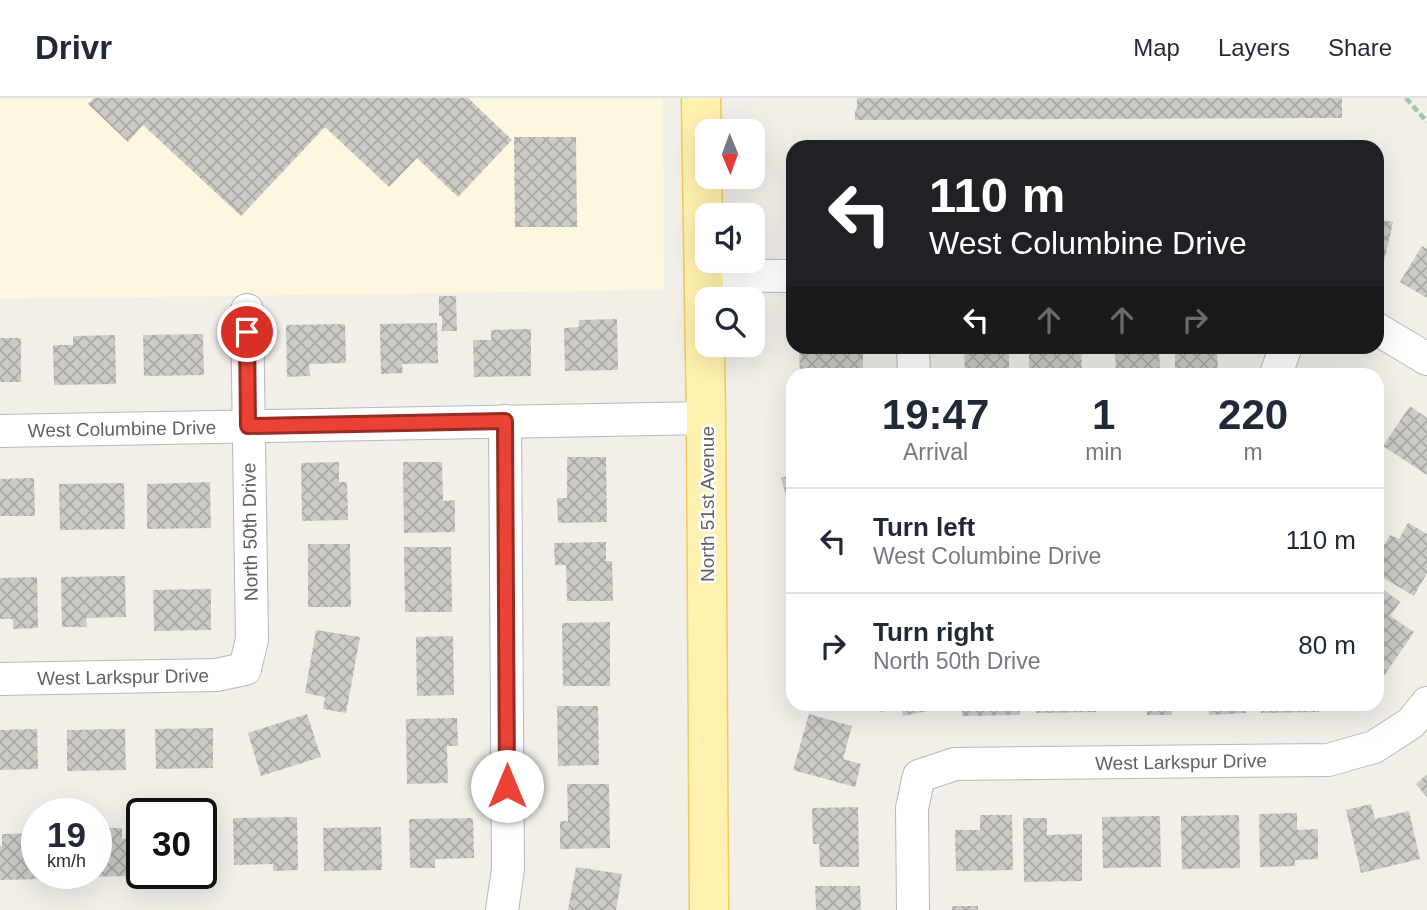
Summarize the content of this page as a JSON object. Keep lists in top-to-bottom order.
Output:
{
  "streets": {
    "main road": ["North 51st Avenue"],
    "street": ["West Columbine Drive", "North 50th Drive", "West Larkspur Drive"]
  },
  "crossings": [
    ["West Columbine Drive", "North 51st Avenue"],
    ["West Columbine Drive", "North 50th Drive"],
    ["North 50th Drive", "West Larkspur Drive"]
  ],
  "north": "bottom",
  "page": {
    "header": "Drivr",
    "nav": ["Map", "Layers", "Share"],
    "turn": ["110 m", "West Columbine Drive"],
    "eta": [
      "19:47",
      "Arrival",
      "1",
      "min",
      "220",
      "m"
    ],
    "list": [
      {
        "name": "Turn left",
        "note": "West Columbine Drive",
        "value": "110 m"
      },
      {
        "name": "Turn right",
        "note": "North 50th Drive",
        "value": "80 m"
      }
    ],
    "speed": "19 km/h",
    "limit": "30"
  }
}
